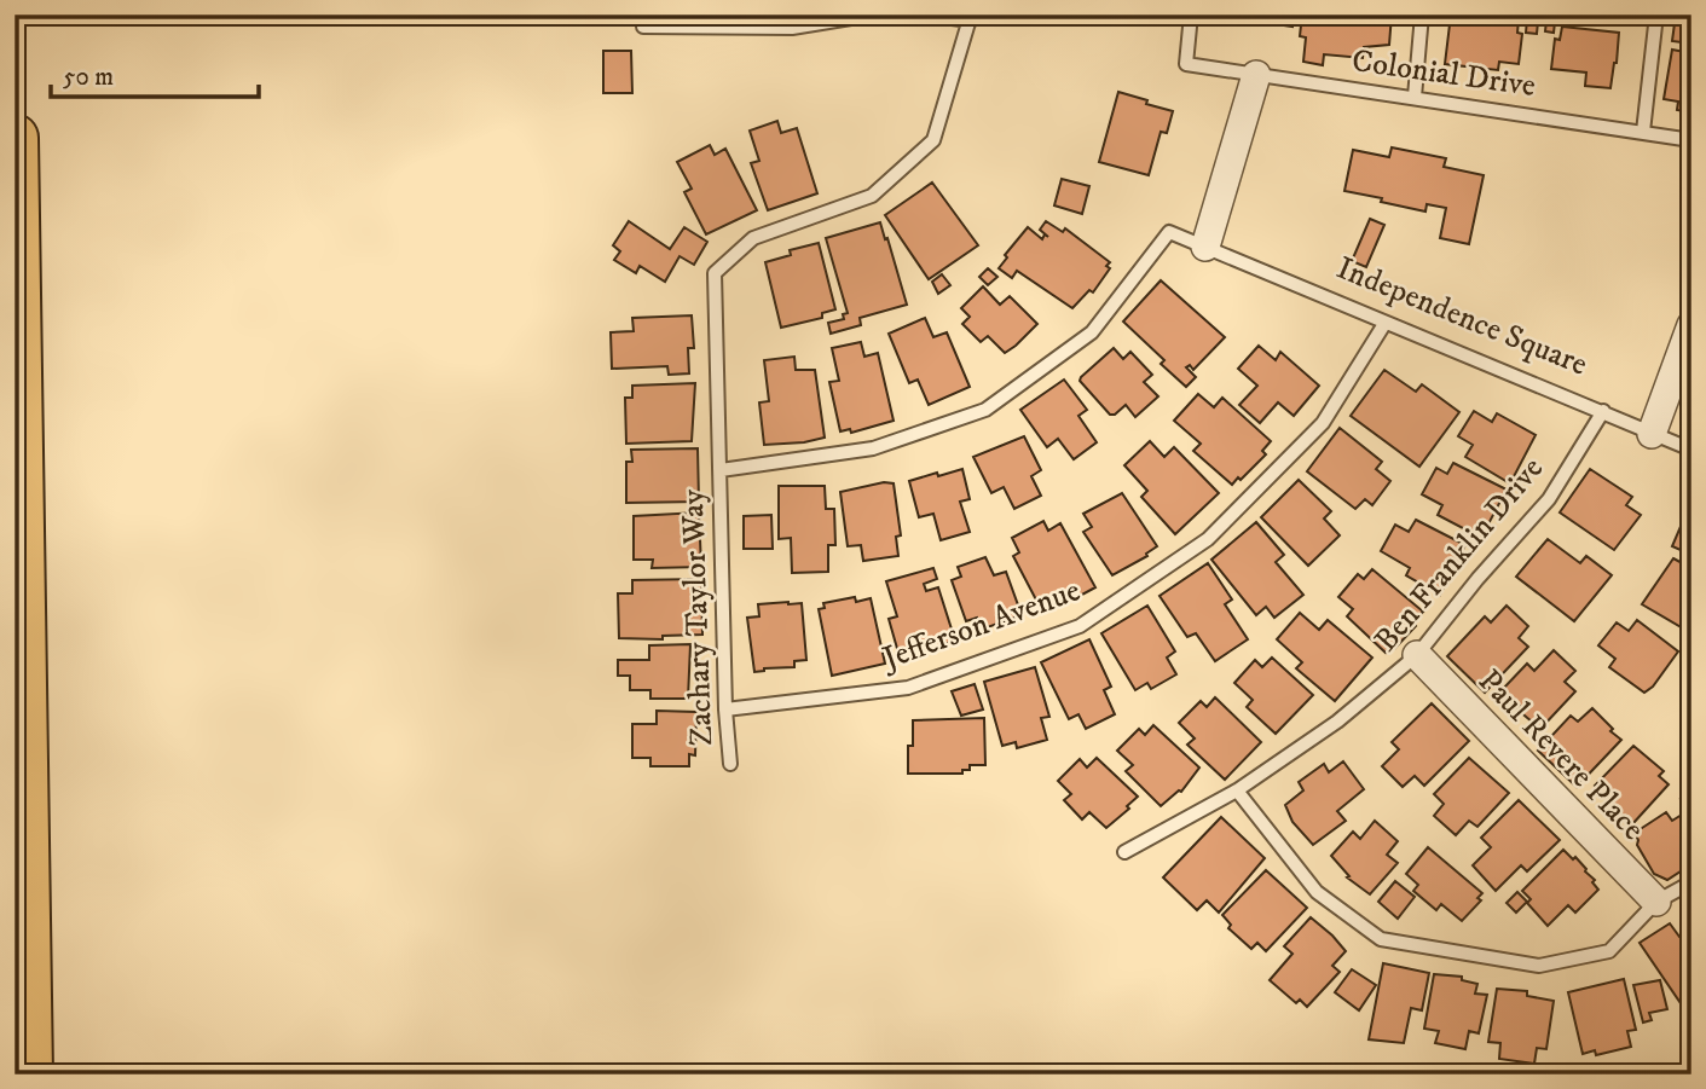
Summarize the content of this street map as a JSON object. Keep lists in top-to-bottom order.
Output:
{
  "streets": {
    "street": ["Paul Revere Place"],
    "lane": [
      "Colonial Drive",
      "Independence Square",
      "Ben Franklin Drive",
      "Zachary Taylor Way",
      "Jefferson Avenue"
    ]
  },
  "crossings": [
    ["Independence Square", "Ben Franklin Drive"],
    ["Independence Square", "Zachary Taylor Way"],
    ["Independence Square", "Jefferson Avenue"],
    ["Ben Franklin Drive", "Paul Revere Place"],
    ["Zachary Taylor Way", "Jefferson Avenue"]
  ],
  "scale_bar": "50 m"
}
